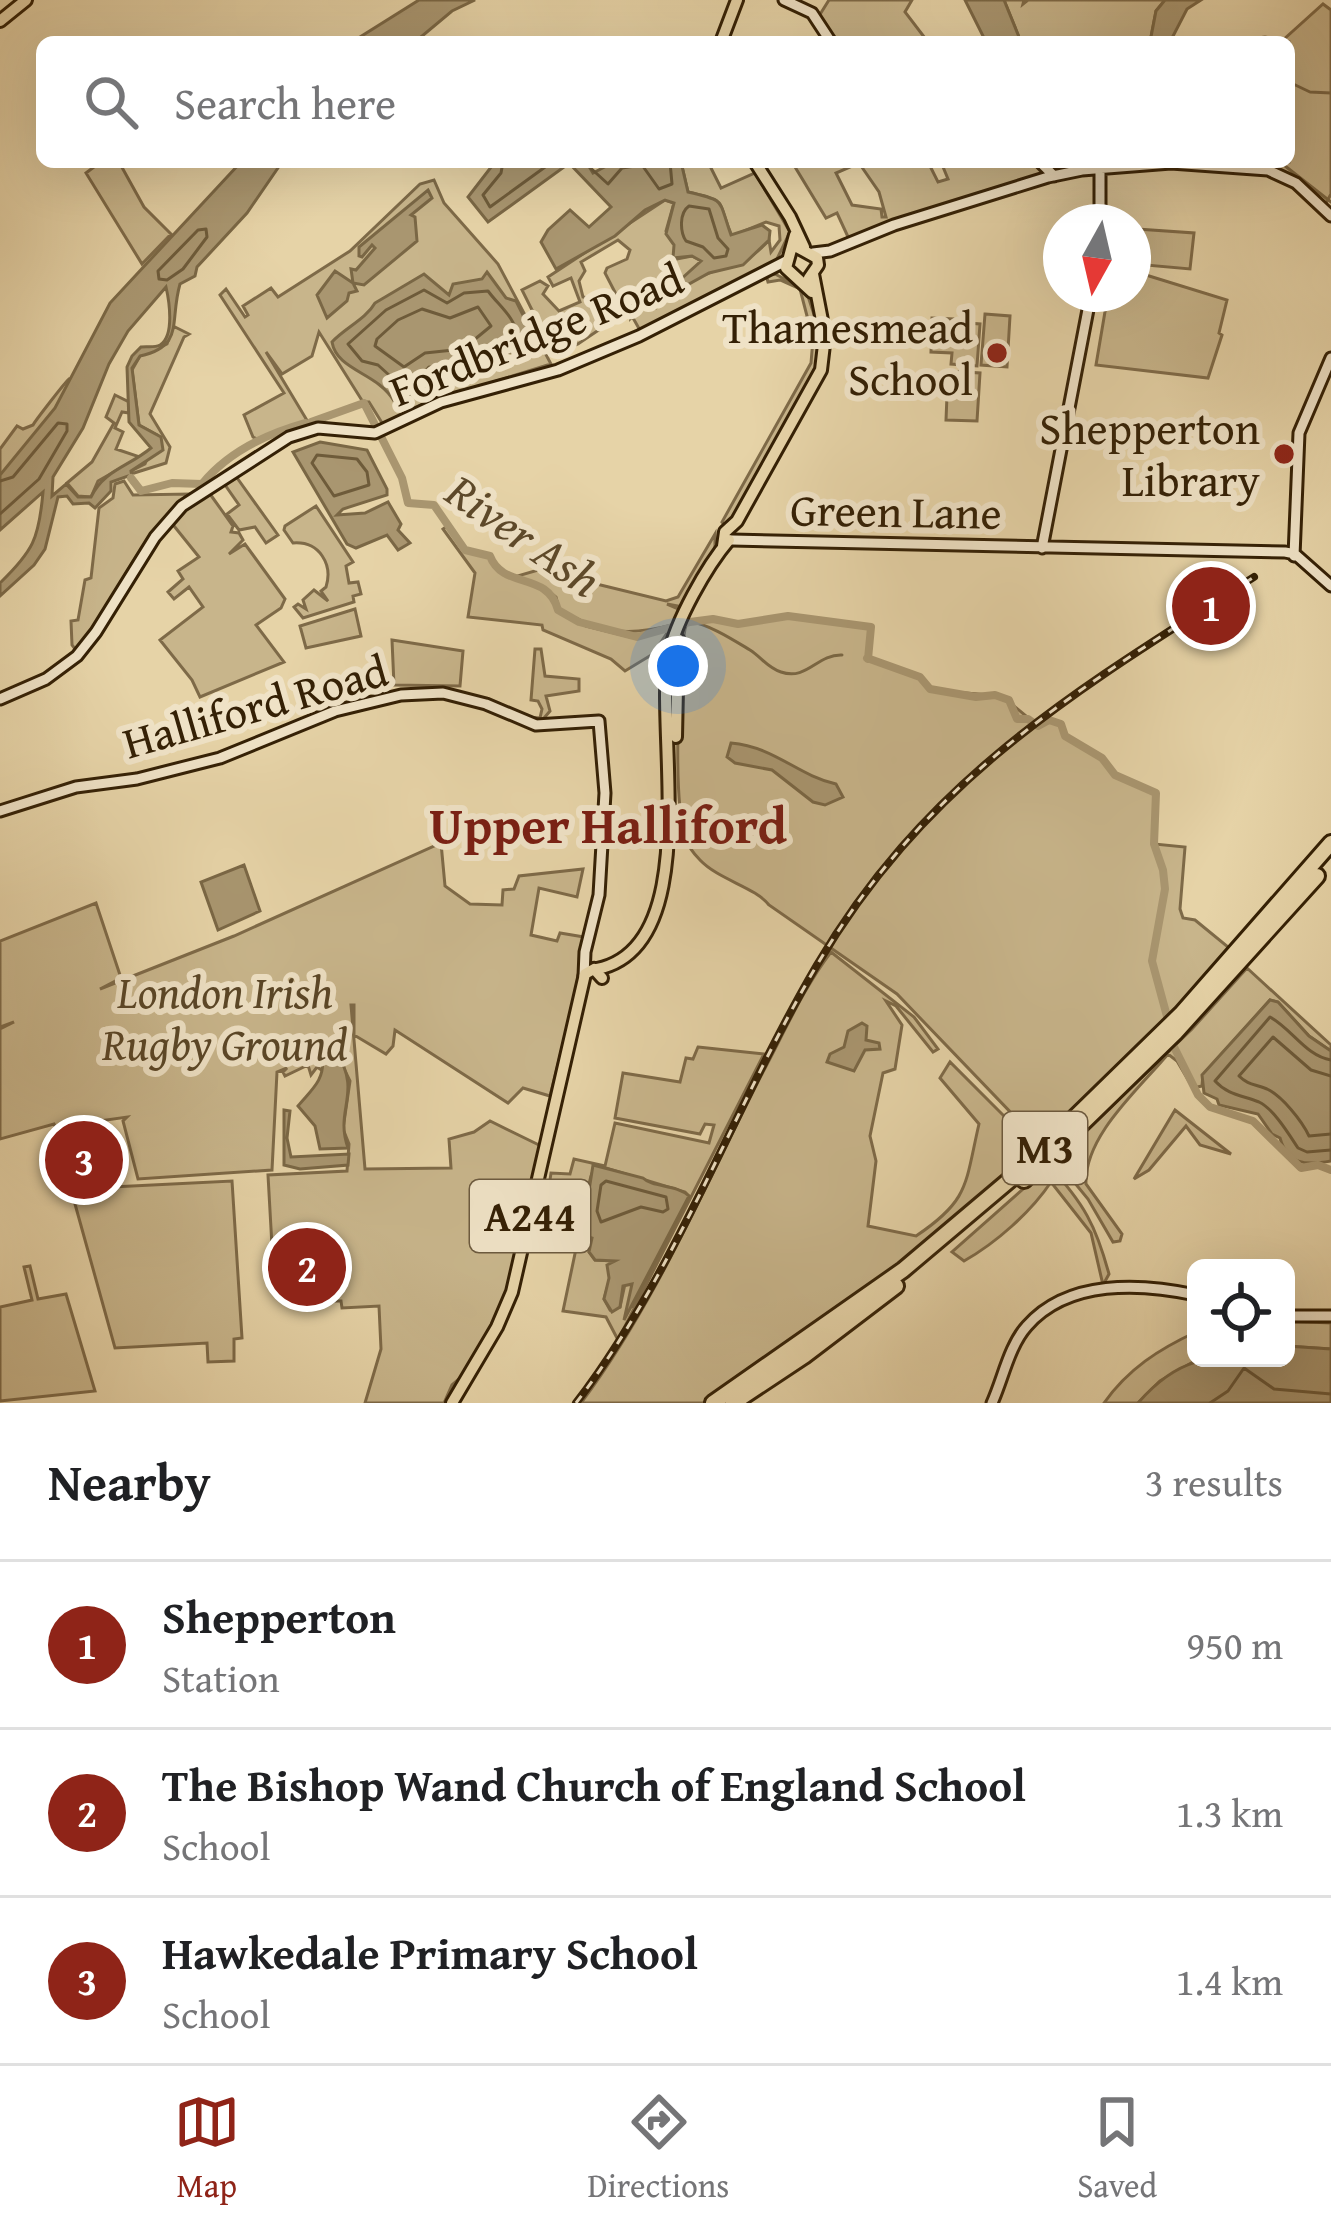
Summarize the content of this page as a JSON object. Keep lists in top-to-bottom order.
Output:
{
  "streets": {
    "highway": ["M3"],
    "main road": ["A244"],
    "street": ["Fordbridge Road", "Green Lane", "Halliford Road"]
  },
  "crossings": [
    ["Fordbridge Road", "A244"],
    ["Green Lane", "A244"],
    ["Halliford Road", "A244"]
  ],
  "districts": ["Upper Halliford"],
  "water": ["River Ash"],
  "parks": ["London Irish Rugby Ground"],
  "places": ["Thamesmead School", "Shepperton Library"],
  "north": "bottom",
  "page": {
    "search": "Search here",
    "pins": ["1", "3", "2"],
    "heading": ["Nearby", "3 results"],
    "list": [
      {
        "mark": "1",
        "name": "Shepperton",
        "note": "Station",
        "value": "950 m"
      },
      {
        "mark": "2",
        "name": "The Bishop Wand Church of England School",
        "note": "School",
        "value": "1.3 km"
      },
      {
        "mark": "3",
        "name": "Hawkedale Primary School",
        "note": "School",
        "value": "1.4 km"
      }
    ],
    "nav": ["Map", "Directions", "Saved"]
  }
}
